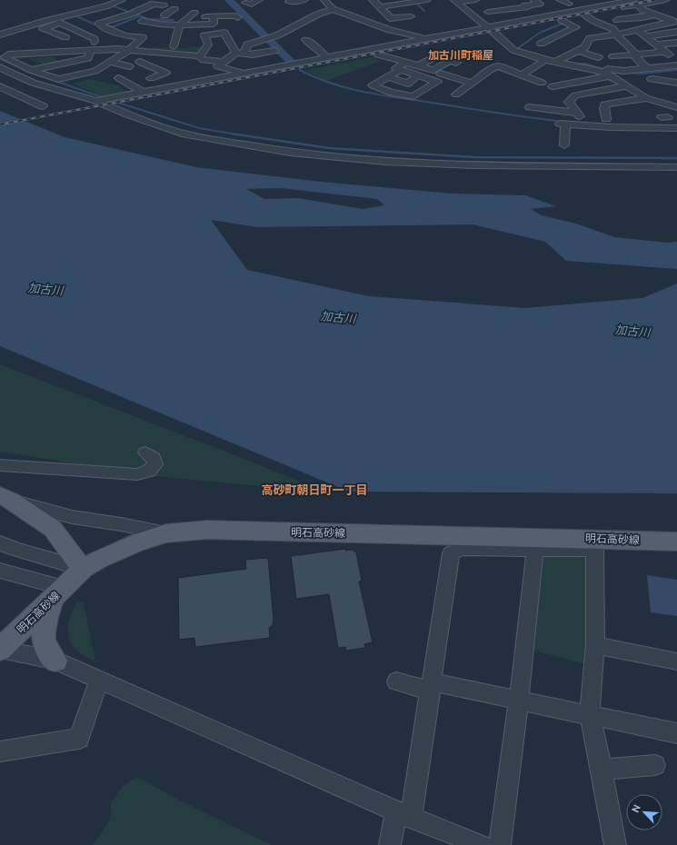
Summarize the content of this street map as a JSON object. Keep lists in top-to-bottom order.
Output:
{
  "streets": {
    "main road": ["明石高砂線"]
  },
  "districts": ["加古川町稲屋", "高砂町朝日町一丁目"],
  "water": ["加古川"],
  "north": "top left"
}
